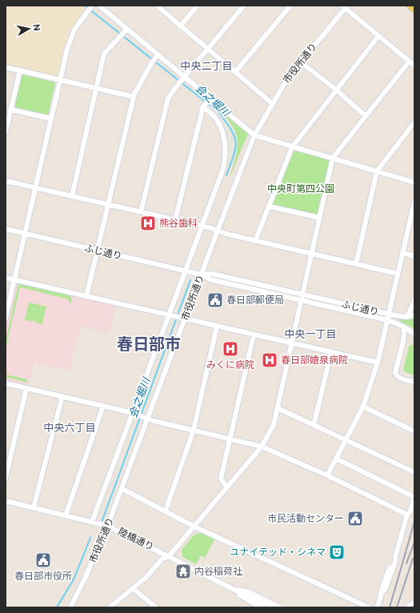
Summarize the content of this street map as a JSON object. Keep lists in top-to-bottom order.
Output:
{
  "streets": {
    "street": ["市役所通り", "ふじ通り", "陸橋通り"]
  },
  "crossings": [
    ["市役所通り", "ふじ通り"],
    ["市役所通り", "陸橋通り"]
  ],
  "districts": [
    "中央二丁目",
    "中央一丁目",
    "春日部市",
    "中央六丁目"
  ],
  "water": ["会之堀川"],
  "parks": ["中央町第四公園"],
  "places": {
    "hospital": ["熊谷歯科", "みくに病院", "春日部嬉泉病院"],
    "public building": ["春日部郵便局", "市民活動センター", "春日部市役所"],
    "theatre": ["ユナイテッド・シネマ"],
    "temple": ["内谷稲荷社"]
  },
  "north": "right"
}
